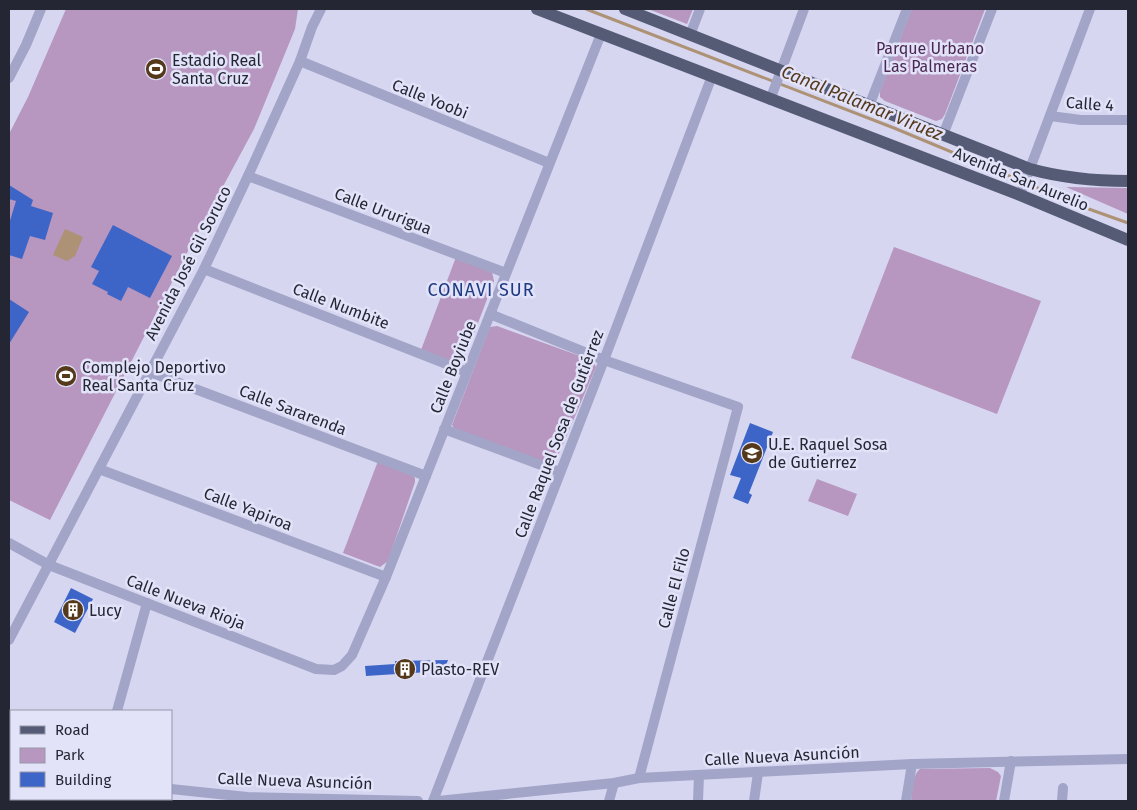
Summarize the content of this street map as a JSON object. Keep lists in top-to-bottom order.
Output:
{
  "streets": {
    "main road": ["Avenida San Aurelio"],
    "street": [
      "Calle Yoobi",
      "Calle 4",
      "Calle Ururigua",
      "Avenida José Gil Soruco",
      "Calle Numbite",
      "Calle Boyiube",
      "Calle Sararenda",
      "Calle Raquel Sosa de Gutiérrez",
      "Calle Yapiroa",
      "Calle El Filo",
      "Calle Nueva Rioja",
      "Calle Nueva Asunción"
    ]
  },
  "crossings": [
    ["Calle Yoobi", "Avenida José Gil Soruco"],
    ["Calle Yoobi", "Calle Boyiube"],
    ["Avenida San Aurelio", "Calle Boyiube"],
    ["Avenida San Aurelio", "Calle Raquel Sosa de Gutiérrez"],
    ["Calle Ururigua", "Avenida José Gil Soruco"],
    ["Calle Ururigua", "Calle Boyiube"],
    ["Avenida José Gil Soruco", "Calle Numbite"],
    ["Avenida José Gil Soruco", "Calle Sararenda"],
    ["Avenida José Gil Soruco", "Calle Yapiroa"],
    ["Avenida José Gil Soruco", "Calle Nueva Rioja"],
    ["Calle Numbite", "Calle Boyiube"],
    ["Calle Boyiube", "Calle Sararenda"],
    ["Calle Boyiube", "Calle Yapiroa"],
    ["Calle Boyiube", "Calle Nueva Rioja"],
    ["Calle Raquel Sosa de Gutiérrez", "Calle El Filo"],
    ["Calle El Filo", "Calle Nueva Asunción"]
  ],
  "districts": ["CONAVI SUR"],
  "water": ["Canal Palamar Viruez"],
  "parks": ["Parque Urbano Las Palmeras"],
  "places": {
    "sports": ["Estadio Real Santa Cruz", "Complejo Deportivo Real Santa Cruz"],
    "school or university": ["U.E. Raquel Sosa de Gutierrez"],
    "building": ["Lucy", "Plasto-REV"]
  },
  "legend": ["Road", "Park", "Building"]
}
